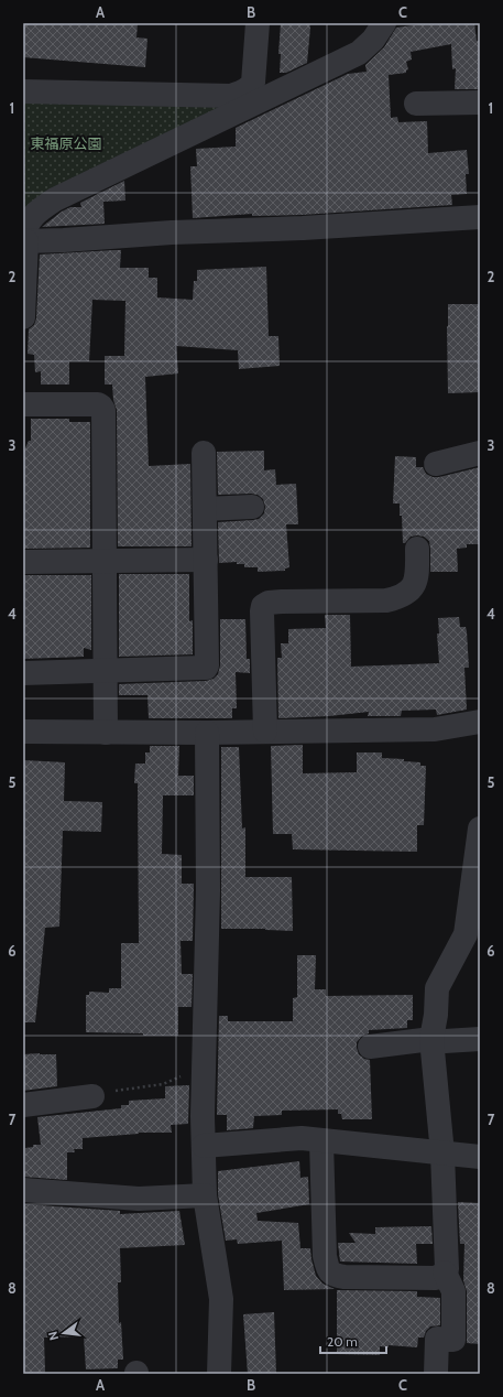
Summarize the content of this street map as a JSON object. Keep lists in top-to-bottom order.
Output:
{
  "parks": ["東福原公園"],
  "scale_bar": "20 m",
  "north": "left",
  "grid": {
    "columns": ["A", "B", "C"],
    "rows": [
      "1",
      "2",
      "3",
      "4",
      "5",
      "6",
      "7",
      "8"
    ]
  }
}
